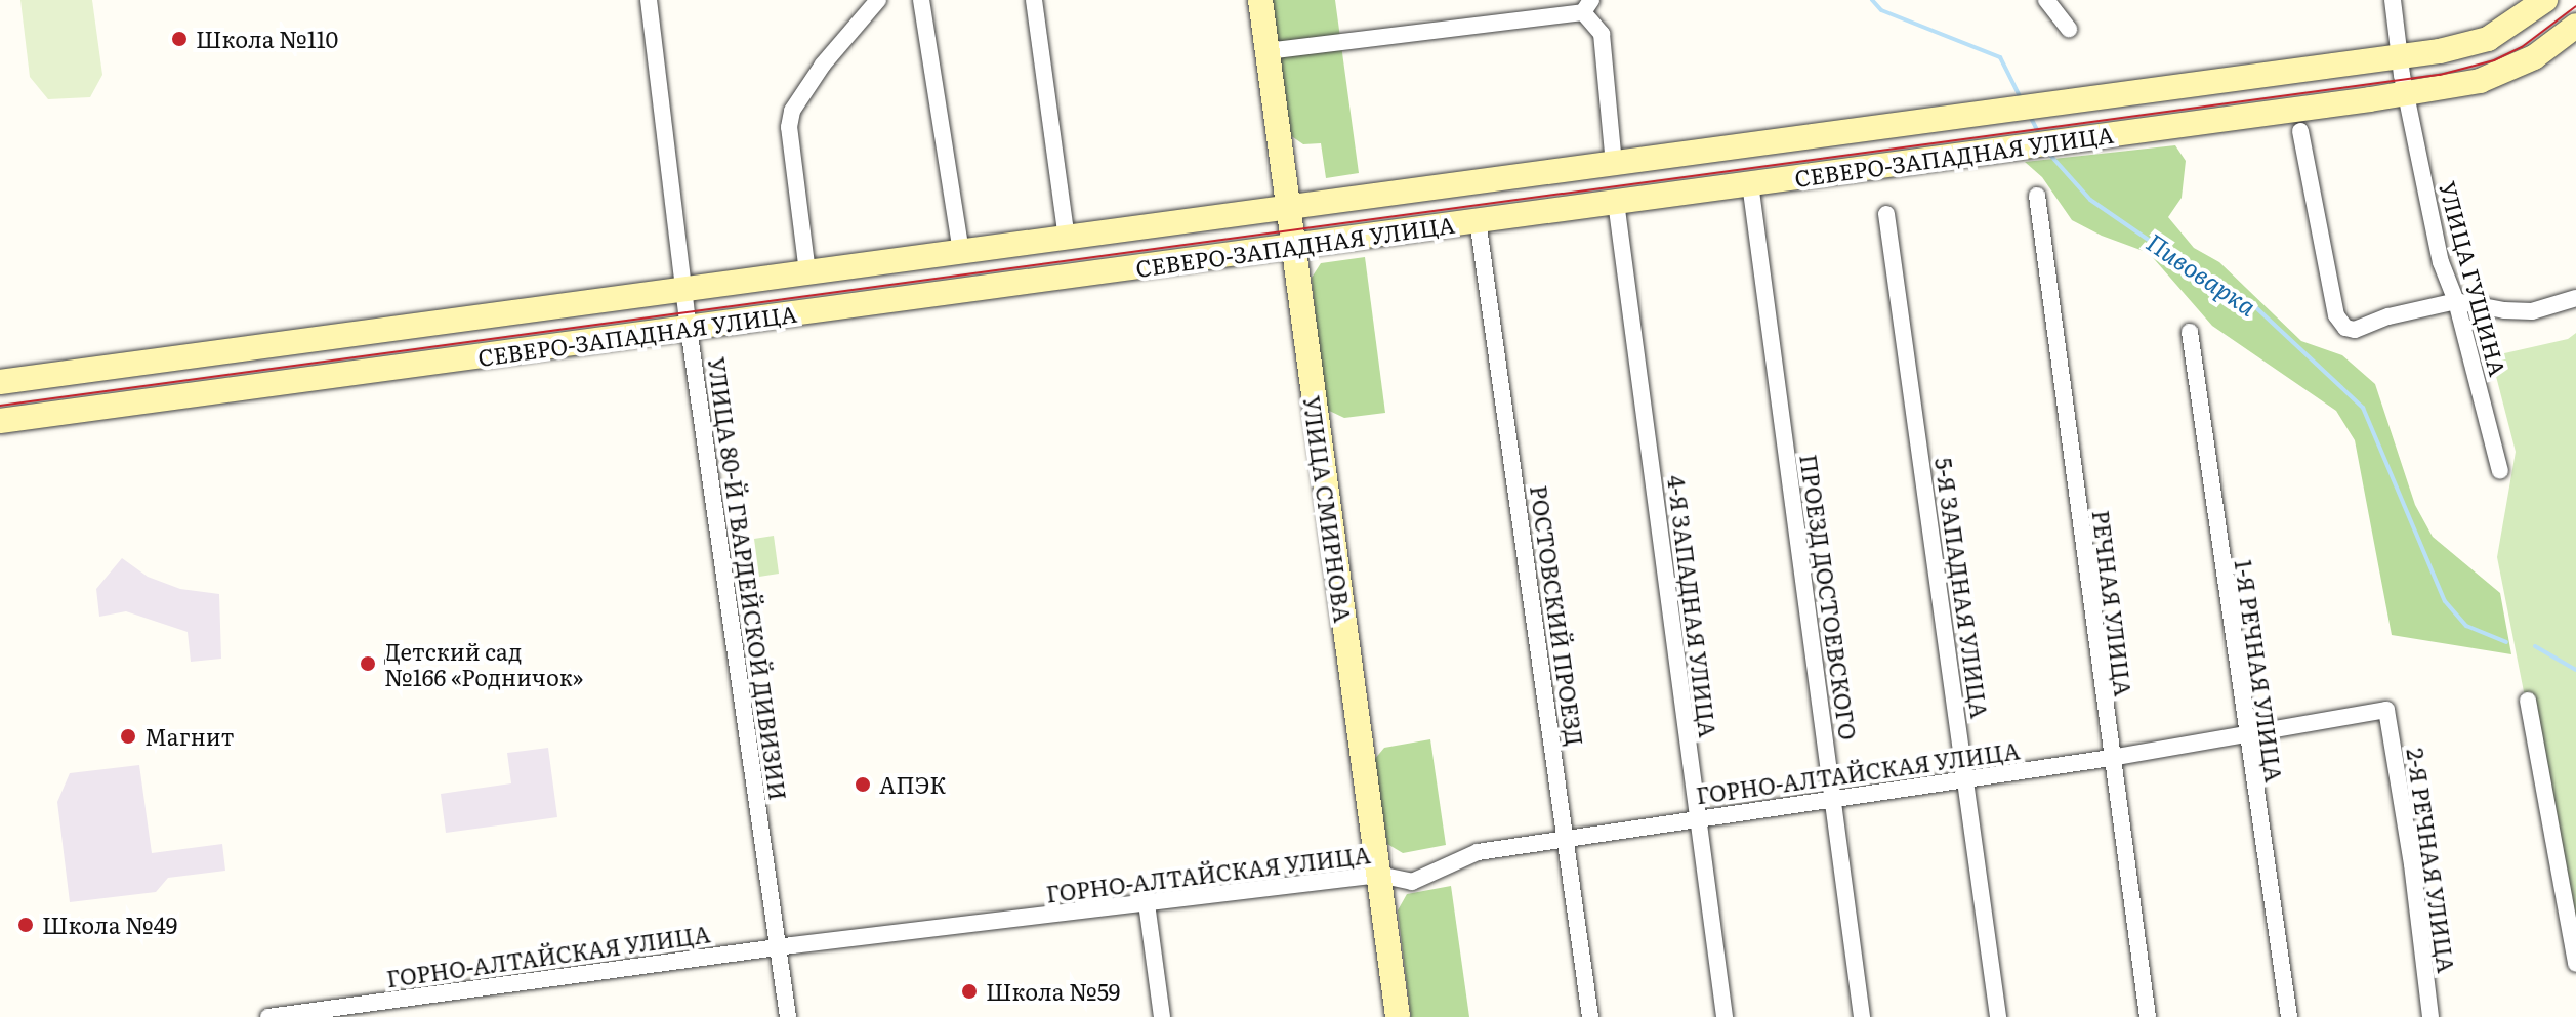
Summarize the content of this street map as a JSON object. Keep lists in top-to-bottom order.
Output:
{
  "streets": {
    "main road": ["СЕВЕРО-ЗАПАДНАЯ УЛИЦА", "УЛИЦА СМИРНОВА"],
    "street": [
      "УЛИЦА ГУЩИНА",
      "УЛИЦА 80-Й ГВАРДЕЙСКОЙ ДИВИЗИИ",
      "5-Я ЗАПАДНАЯ УЛИЦА",
      "ПРОЕЗД ДОСТОЕВСКОГО",
      "РЕЧНАЯ УЛИЦА",
      "4-Я ЗАПАДНАЯ УЛИЦА",
      "РОСТОВСКИЙ ПРОЕЗД",
      "1-Я РЕЧНАЯ УЛИЦА",
      "ГОРНО-АЛТАЙСКАЯ УЛИЦА",
      "2-Я РЕЧНАЯ УЛИЦА"
    ]
  },
  "crossings": [
    ["СЕВЕРО-ЗАПАДНАЯ УЛИЦА", "УЛИЦА ГУЩИНА"],
    ["СЕВЕРО-ЗАПАДНАЯ УЛИЦА", "УЛИЦА СМИРНОВА"],
    ["СЕВЕРО-ЗАПАДНАЯ УЛИЦА", "УЛИЦА 80-Й ГВАРДЕЙСКОЙ ДИВИЗИИ"],
    ["СЕВЕРО-ЗАПАДНАЯ УЛИЦА", "ПРОЕЗД ДОСТОЕВСКОГО"],
    ["СЕВЕРО-ЗАПАДНАЯ УЛИЦА", "4-Я ЗАПАДНАЯ УЛИЦА"],
    ["СЕВЕРО-ЗАПАДНАЯ УЛИЦА", "РОСТОВСКИЙ ПРОЕЗД"],
    ["УЛИЦА СМИРНОВА", "ГОРНО-АЛТАЙСКАЯ УЛИЦА"],
    ["УЛИЦА 80-Й ГВАРДЕЙСКОЙ ДИВИЗИИ", "ГОРНО-АЛТАЙСКАЯ УЛИЦА"],
    ["5-Я ЗАПАДНАЯ УЛИЦА", "ГОРНО-АЛТАЙСКАЯ УЛИЦА"],
    ["ПРОЕЗД ДОСТОЕВСКОГО", "ГОРНО-АЛТАЙСКАЯ УЛИЦА"],
    ["РЕЧНАЯ УЛИЦА", "ГОРНО-АЛТАЙСКАЯ УЛИЦА"],
    ["4-Я ЗАПАДНАЯ УЛИЦА", "ГОРНО-АЛТАЙСКАЯ УЛИЦА"],
    ["РОСТОВСКИЙ ПРОЕЗД", "ГОРНО-АЛТАЙСКАЯ УЛИЦА"],
    ["1-Я РЕЧНАЯ УЛИЦА", "ГОРНО-АЛТАЙСКАЯ УЛИЦА"],
    ["ГОРНО-АЛТАЙСКАЯ УЛИЦА", "2-Я РЕЧНАЯ УЛИЦА"]
  ],
  "water": ["Пивоварка"],
  "places": [
    "Школа №110",
    "Детский сад №166 «Родничок»",
    "Магнит",
    "АПЭК",
    "Школа №49",
    "Школа №59"
  ]
}
